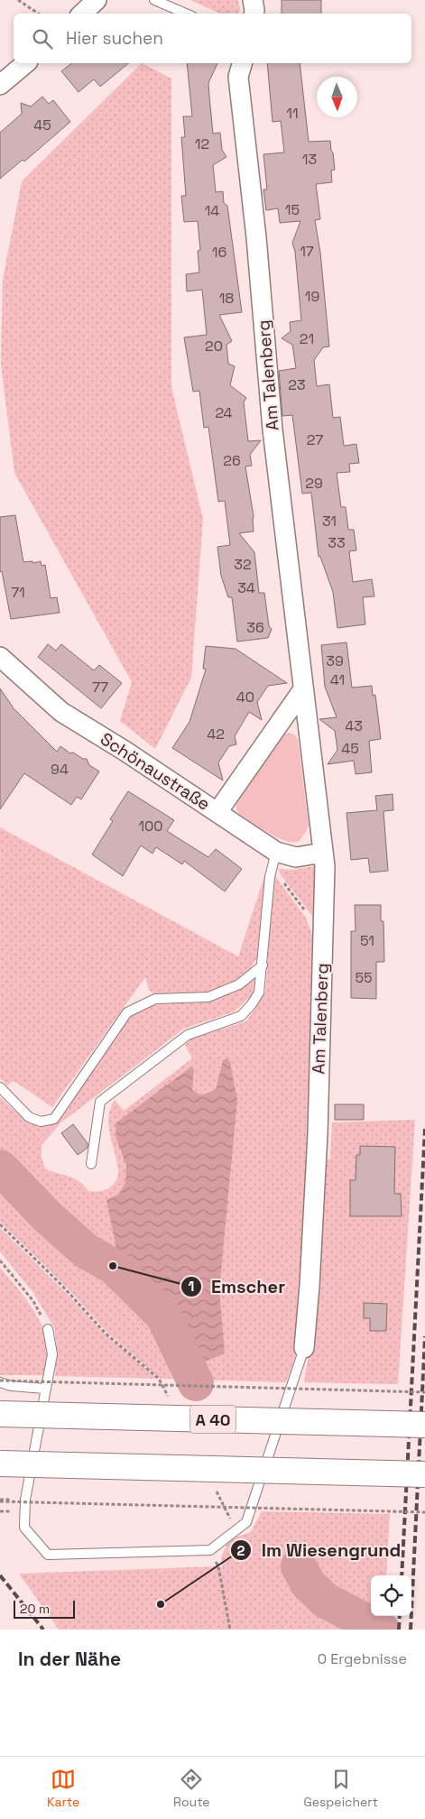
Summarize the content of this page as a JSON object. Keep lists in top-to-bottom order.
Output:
{
  "streets": {
    "highway": ["A 40"],
    "street": ["Am Talenberg", "Schönaustraße"]
  },
  "crossings": [
    ["Am Talenberg", "Schönaustraße"]
  ],
  "places": ["Emscher", "Im Wiesengrund"],
  "house_numbers": [
    "11",
    "45",
    "12",
    "13",
    "15",
    "14",
    "17",
    "16",
    "19",
    "18",
    "21",
    "20",
    "23",
    "24",
    "27",
    "26",
    "29",
    "31",
    "33",
    "32",
    "34",
    "71",
    "36",
    "39",
    "41",
    "77",
    "40",
    "43",
    "42",
    "45",
    "94",
    "100",
    "51",
    "55"
  ],
  "scale_bar": "20 m",
  "north": "bottom",
  "page": {
    "search": "Hier suchen",
    "scale": "20 m",
    "heading": ["In der Nähe", "0 Ergebnisse"],
    "nav": ["Karte", "Route", "Gespeichert"]
  }
}
